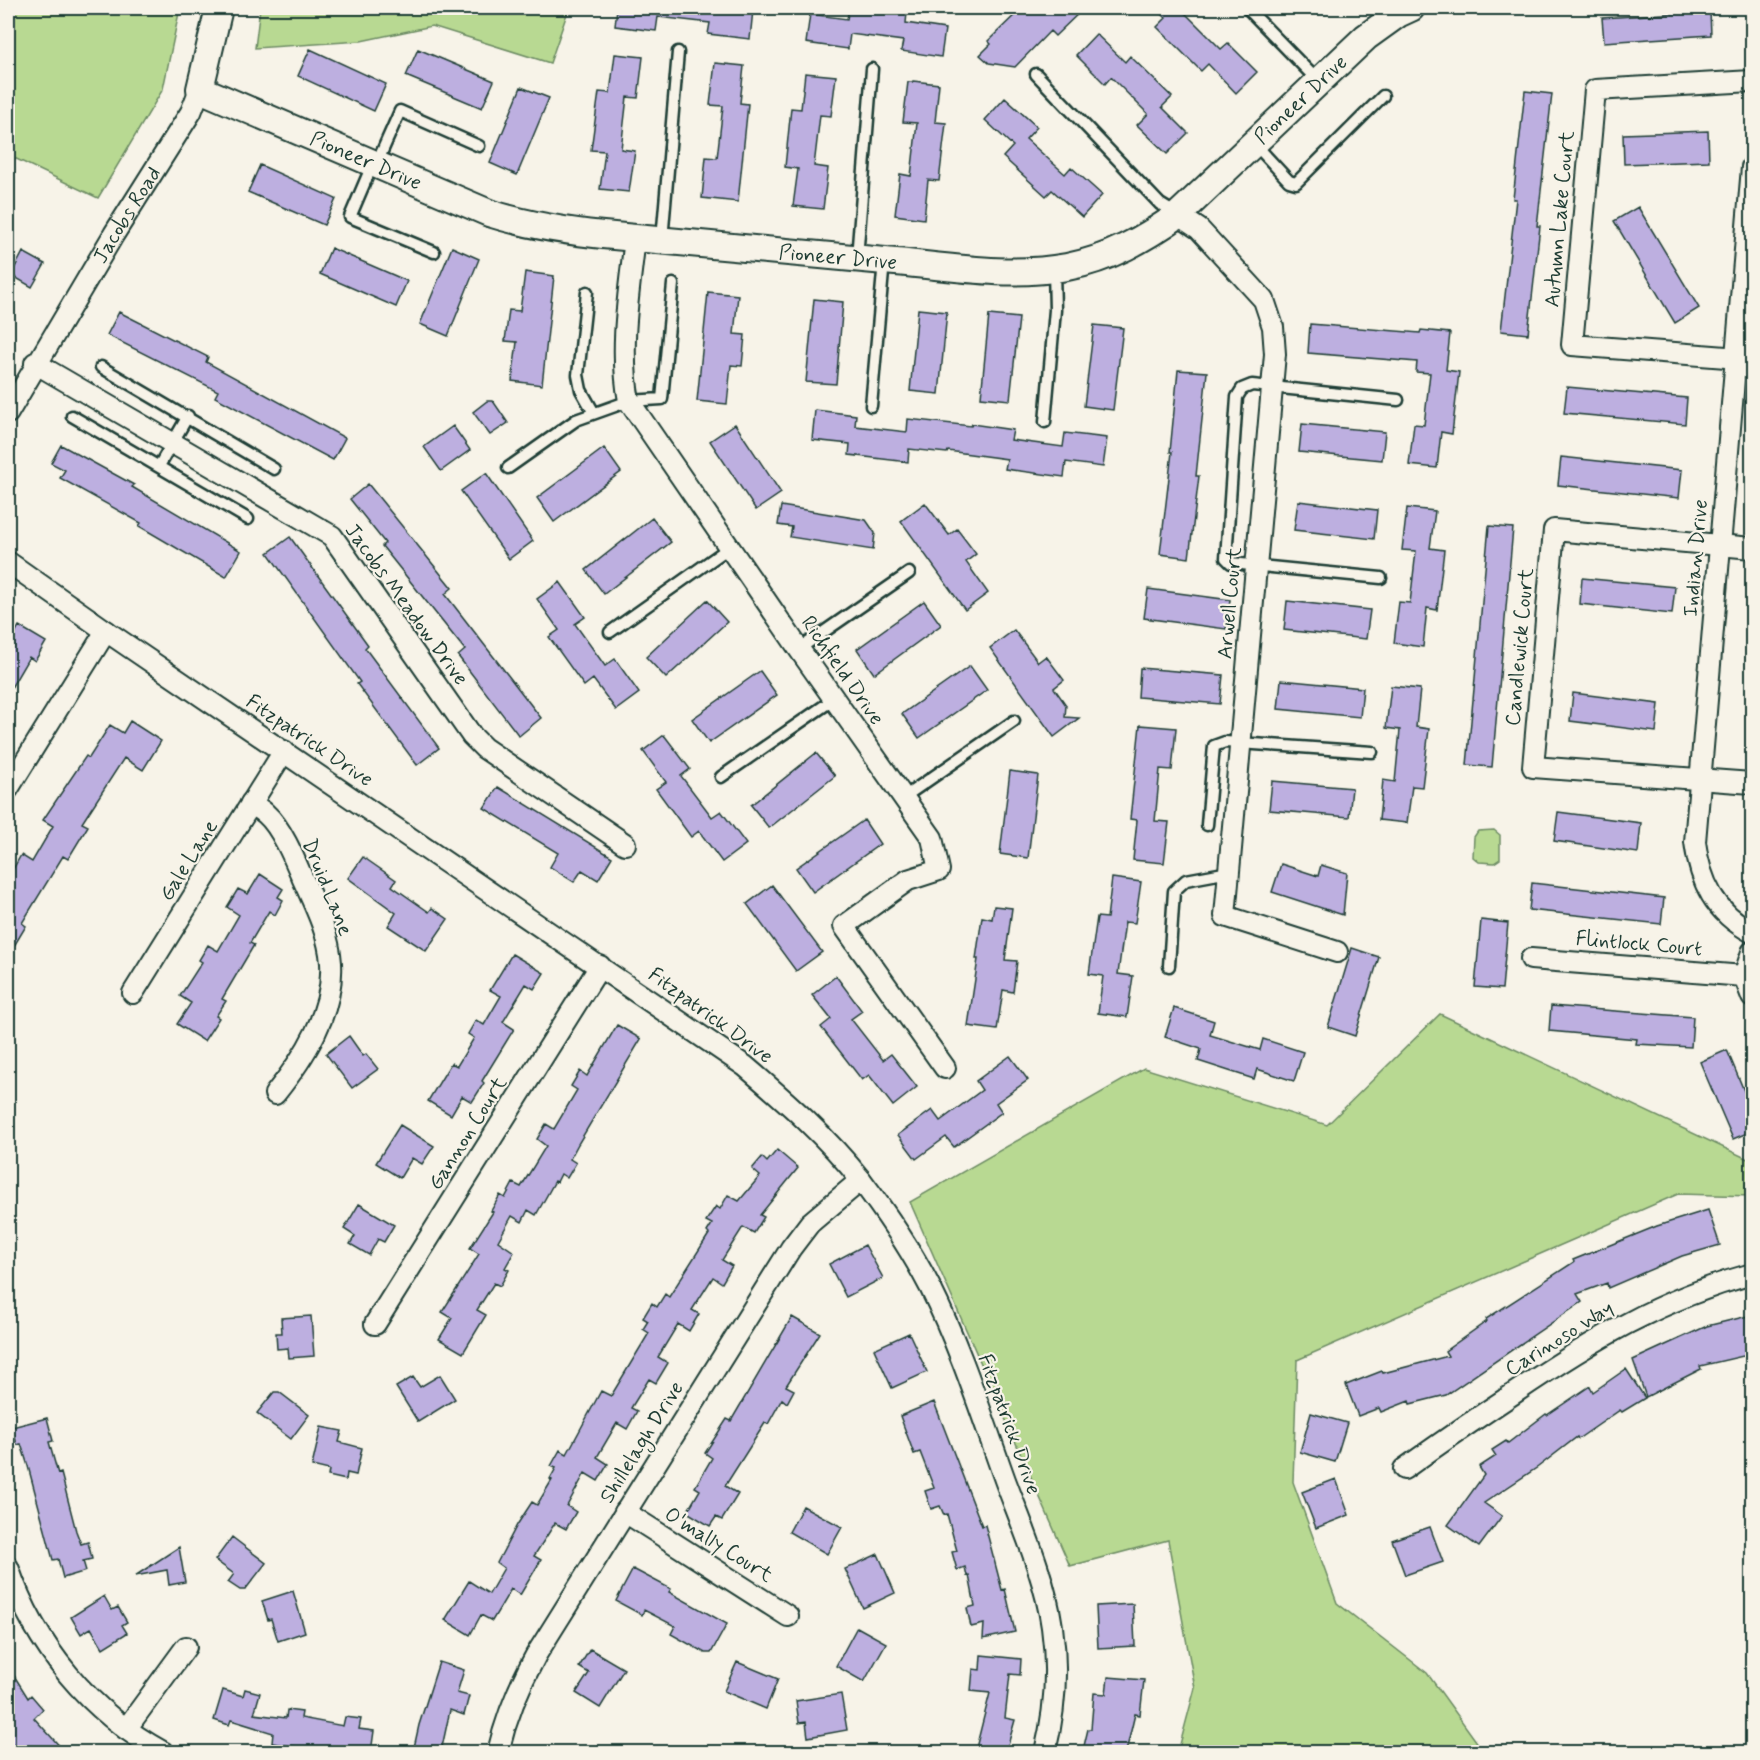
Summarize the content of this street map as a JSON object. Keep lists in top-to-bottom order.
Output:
{
  "streets": {
    "street": [
      "Pioneer Drive",
      "Jacobs Road",
      "Autumn Lake Court",
      "Indian Drive",
      "Arwell Court",
      "Jacobs Meadow Drive",
      "Candlewick Court",
      "Richfield Drive",
      "Fitzpatrick Drive",
      "Gale Lane",
      "Druid Lane",
      "Flintlock Court",
      "Gannon Court",
      "Carinoso Way",
      "Shillelagh Drive",
      "O'mally Court"
    ]
  },
  "crossings": [
    ["Pioneer Drive", "Jacobs Road"],
    ["Pioneer Drive", "Arwell Court"],
    ["Pioneer Drive", "Richfield Drive"],
    ["Jacobs Road", "Jacobs Meadow Drive"],
    ["Autumn Lake Court", "Indian Drive"],
    ["Indian Drive", "Candlewick Court"],
    ["Fitzpatrick Drive", "Gale Lane"],
    ["Fitzpatrick Drive", "Gannon Court"],
    ["Fitzpatrick Drive", "Shillelagh Drive"],
    ["Gale Lane", "Druid Lane"],
    ["Shillelagh Drive", "O'mally Court"]
  ]
}
